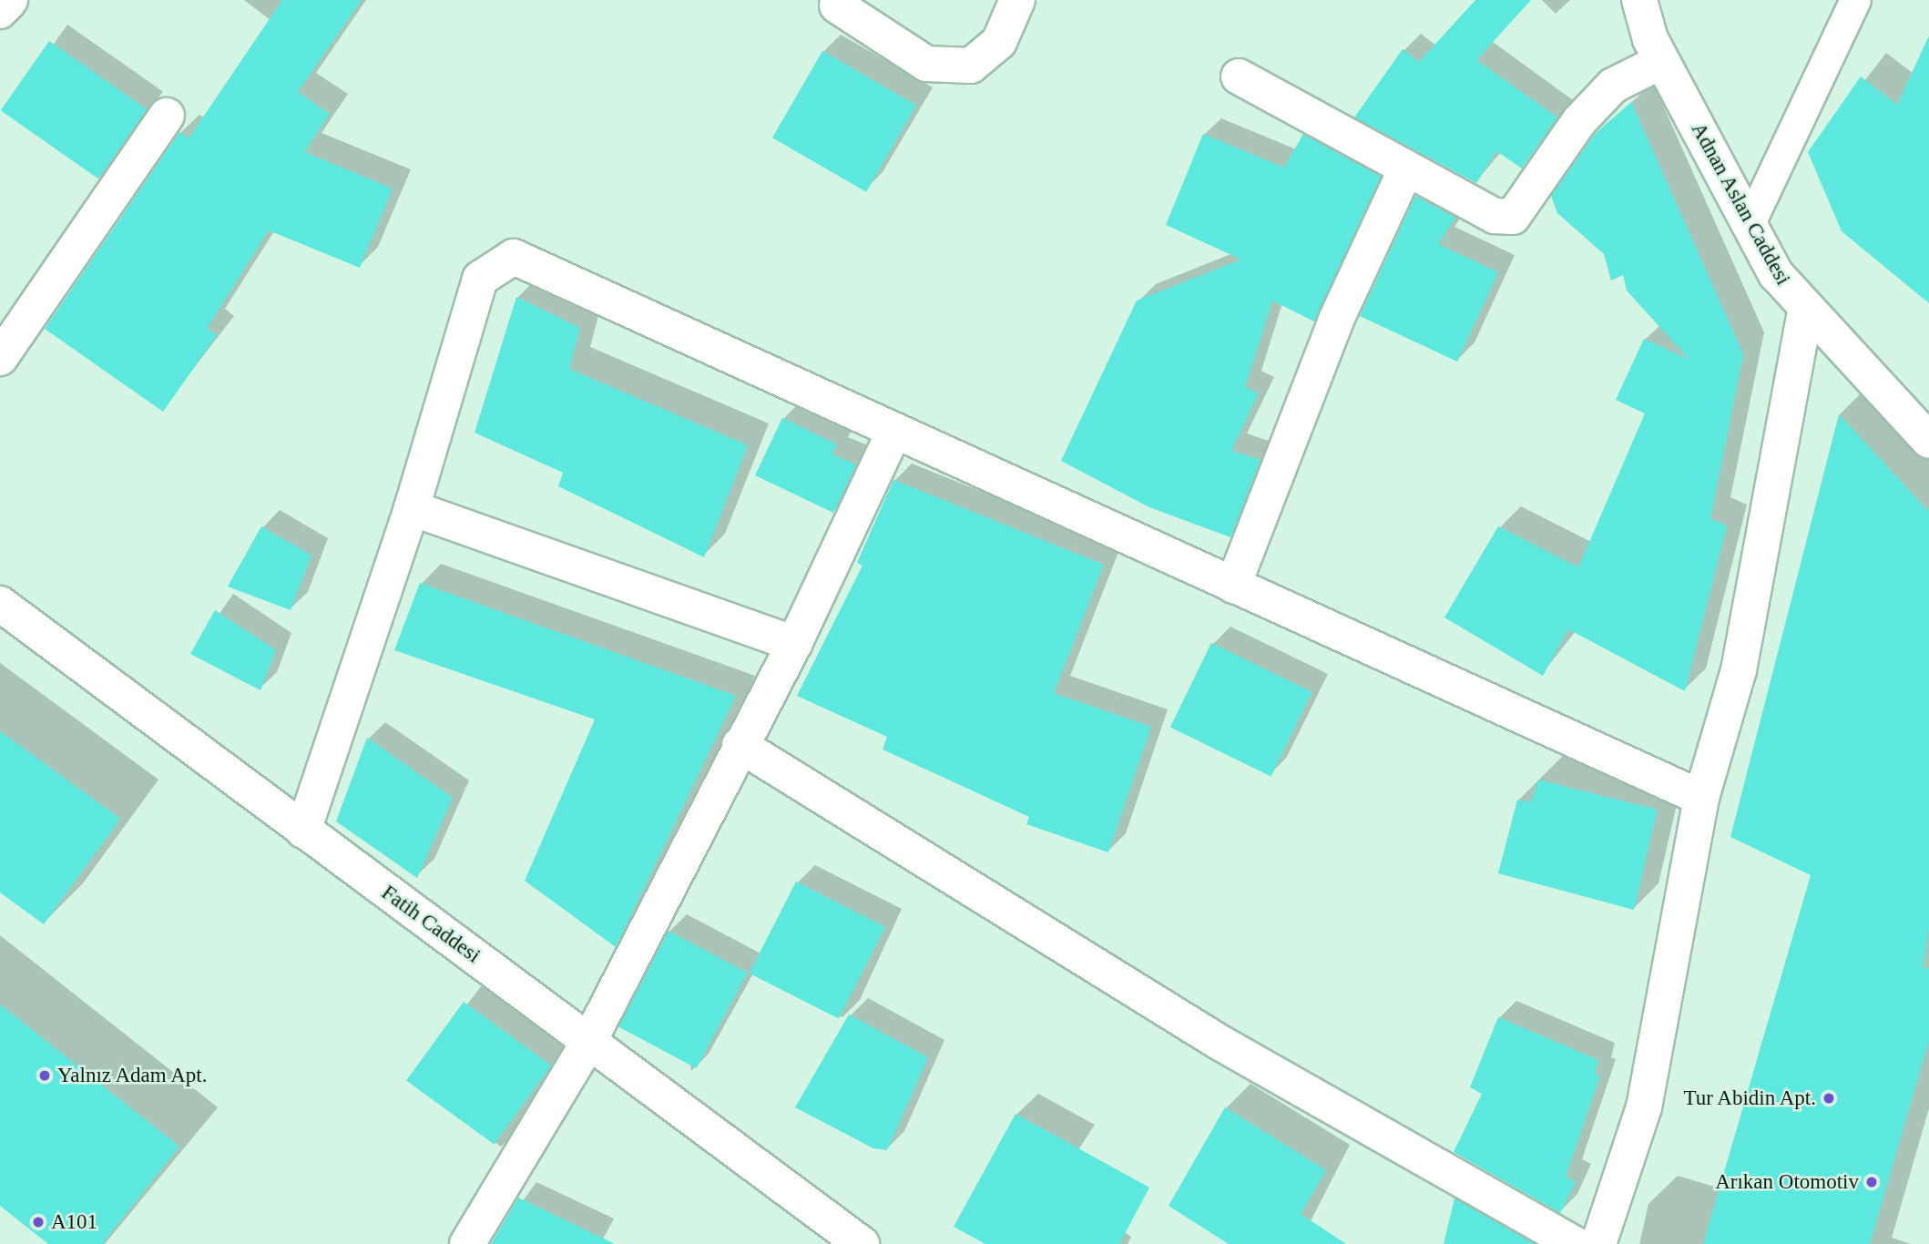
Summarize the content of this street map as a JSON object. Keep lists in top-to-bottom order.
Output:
{
  "streets": {
    "street": ["Adnan Aslan Caddesi", "Fatih Caddesi"]
  },
  "places": [
    "Yalnız Adam Apt.",
    "Tur Abidin Apt.",
    "Arıkan Otomotiv",
    "A101"
  ]
}
